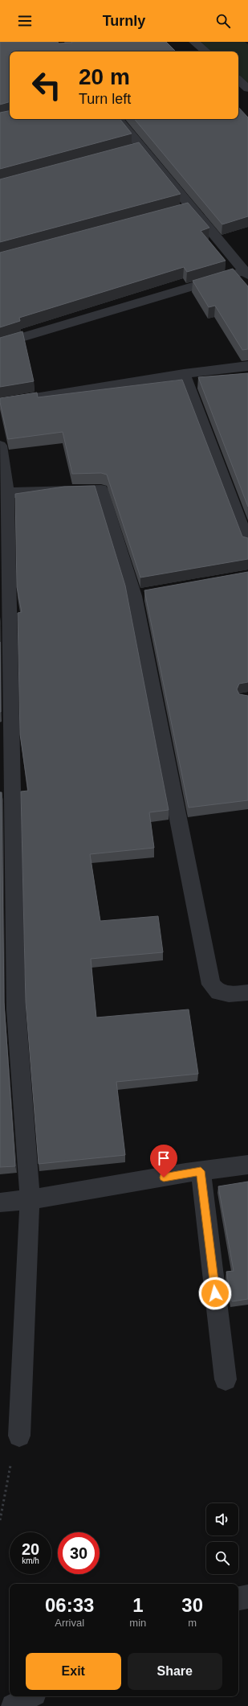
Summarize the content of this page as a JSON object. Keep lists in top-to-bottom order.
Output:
{
  "page": {
    "header": "Turnly",
    "turn": ["20 m", "Turn left"],
    "speed": "20 km/h",
    "limit": "30",
    "eta": [
      "06:33",
      "Arrival",
      "1",
      "min",
      "30",
      "m"
    ],
    "buttons": ["Exit", "Share"]
  }
}
